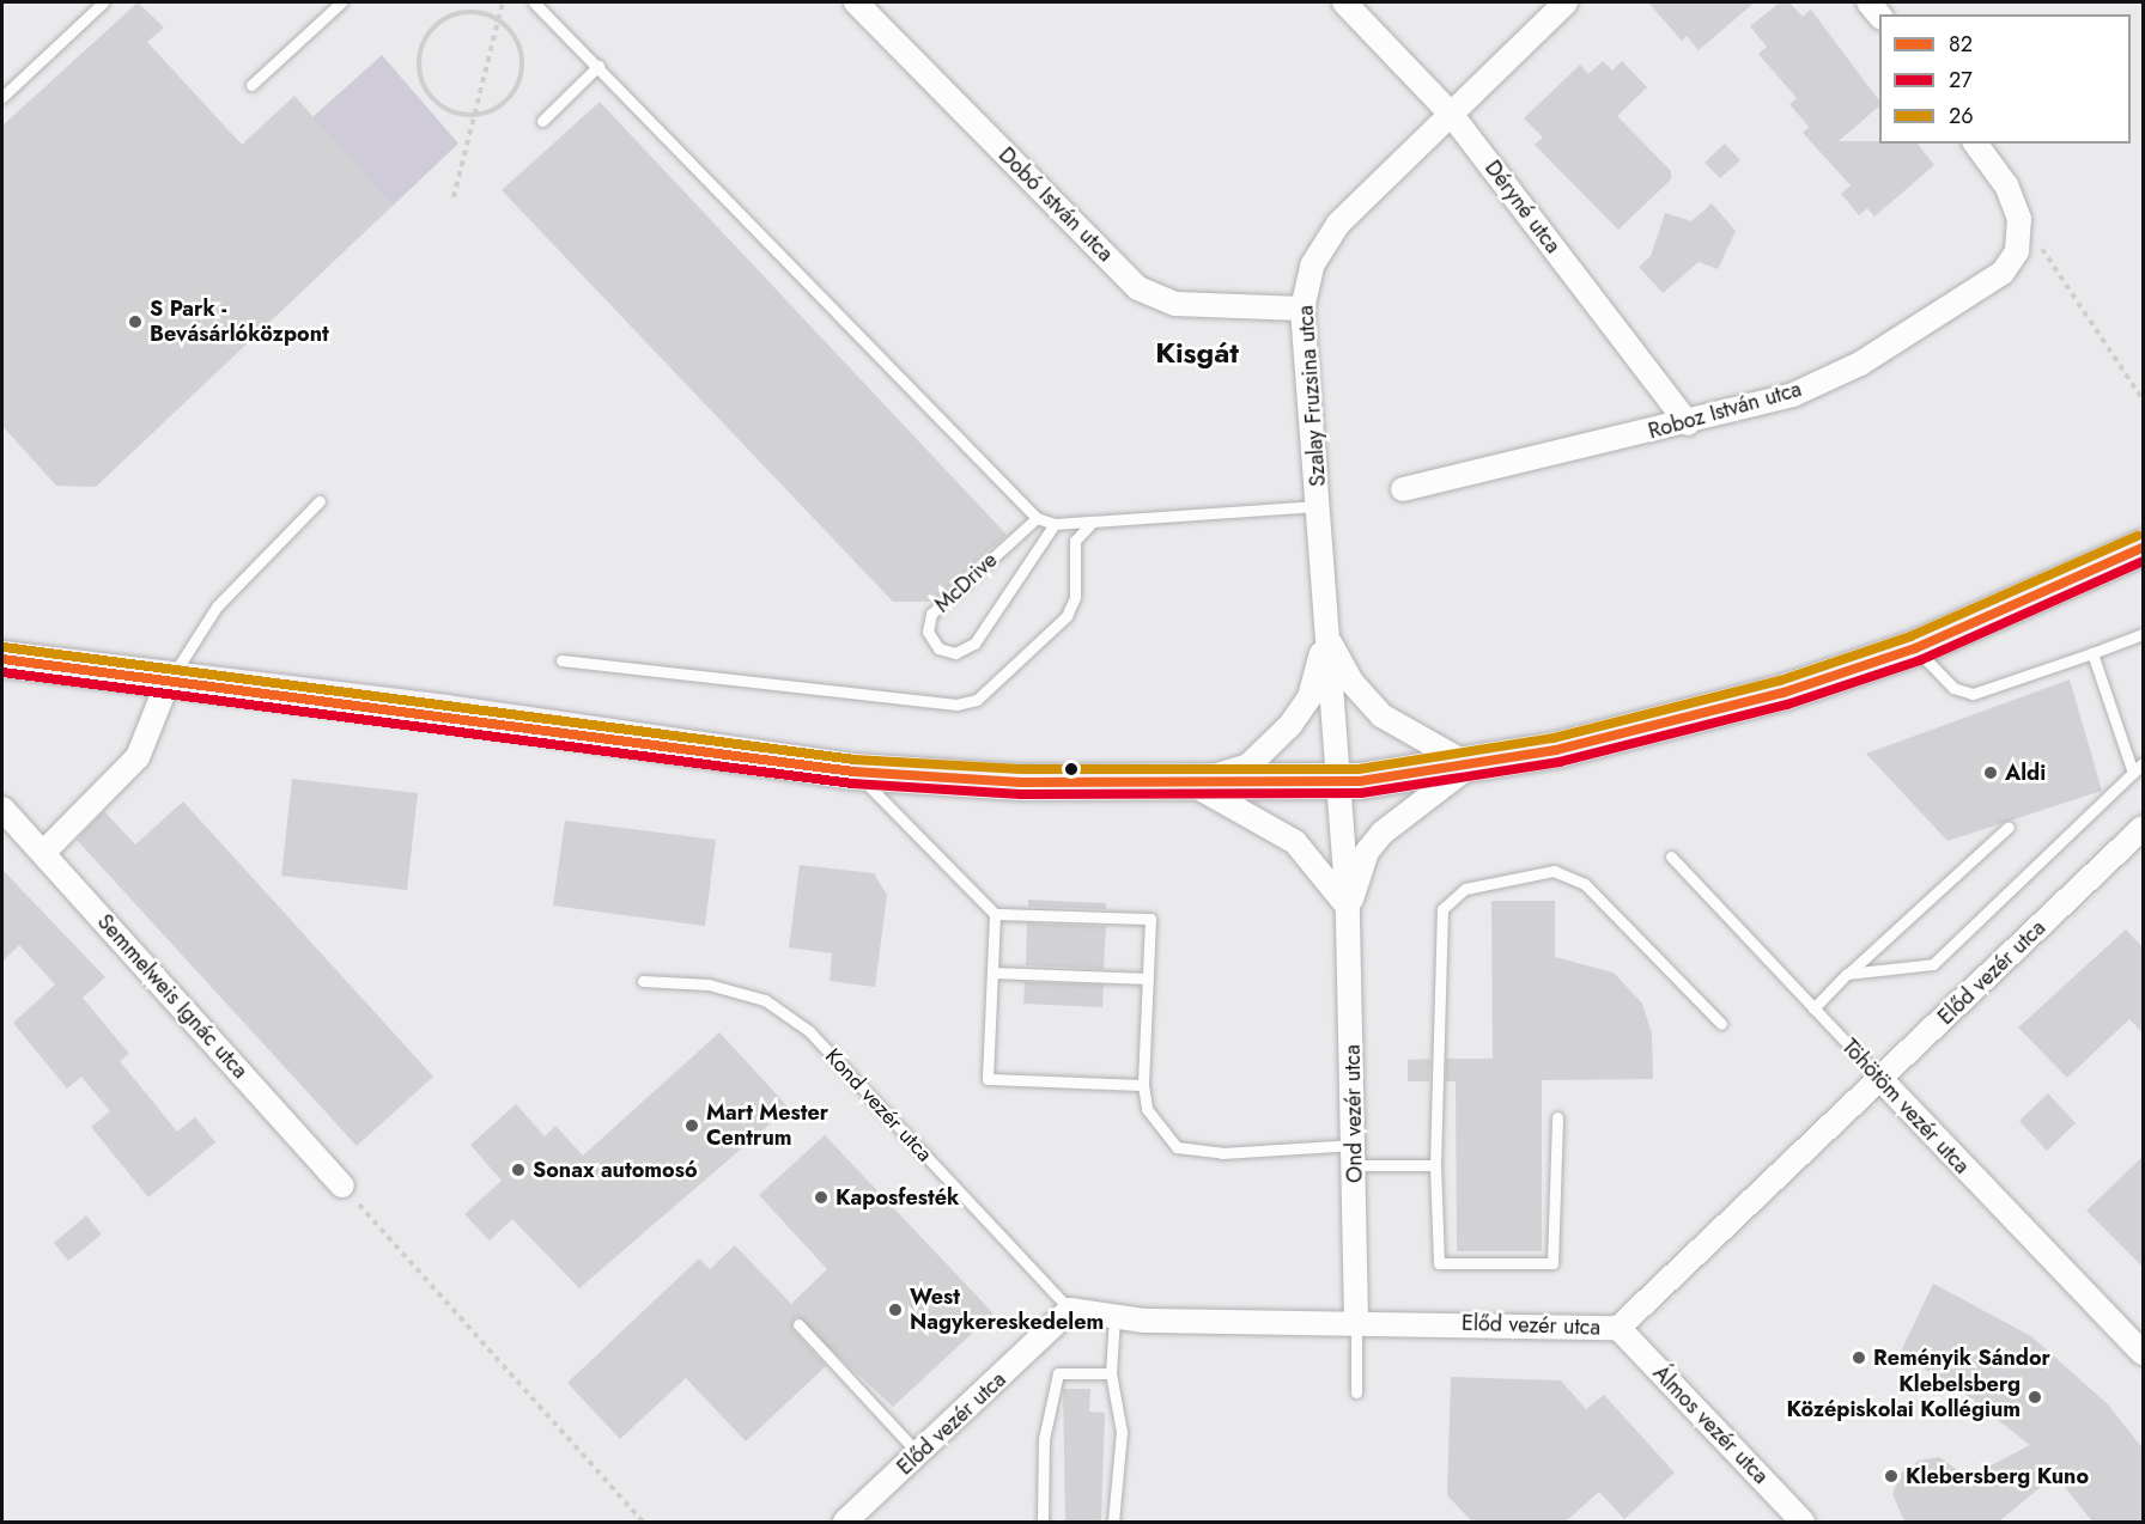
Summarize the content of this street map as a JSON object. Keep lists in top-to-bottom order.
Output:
{
  "streets": {
    "street": [
      "Dobó István utca",
      "Déryné utca",
      "Szalay Fruzsina utca",
      "Roboz István utca",
      "Előd vezér utca",
      "Semmelweis Ignác utca",
      "Töhötöm vezér utca",
      "Ond vezér utca",
      "Álmos vezér utca"
    ],
    "lane": ["McDrive", "Kond vezér utca"]
  },
  "crossings": [
    ["Dobó István utca", "Szalay Fruzsina utca"],
    ["Déryné utca", "Szalay Fruzsina utca"],
    ["Déryné utca", "Roboz István utca"],
    ["Szalay Fruzsina utca", "Ond vezér utca"],
    ["Előd vezér utca", "Kond vezér utca"],
    ["Előd vezér utca", "Töhötöm vezér utca"],
    ["Előd vezér utca", "Ond vezér utca"],
    ["Előd vezér utca", "Álmos vezér utca"]
  ],
  "districts": ["Kisgát"],
  "places": [
    "S Park - Bevásárlóközpont",
    "Aldi",
    "Mart Mester Centrum",
    "Sonax automosó",
    "Kaposfesték",
    "West Nagykereskedelem",
    "Reményik Sándor",
    "Klebelsberg Középiskolai Kollégium",
    "Klebersberg Kuno"
  ],
  "lines": ["transit line 26", "transit line 82", "transit line 27"],
  "legend": ["82", "27", "26"]
}
